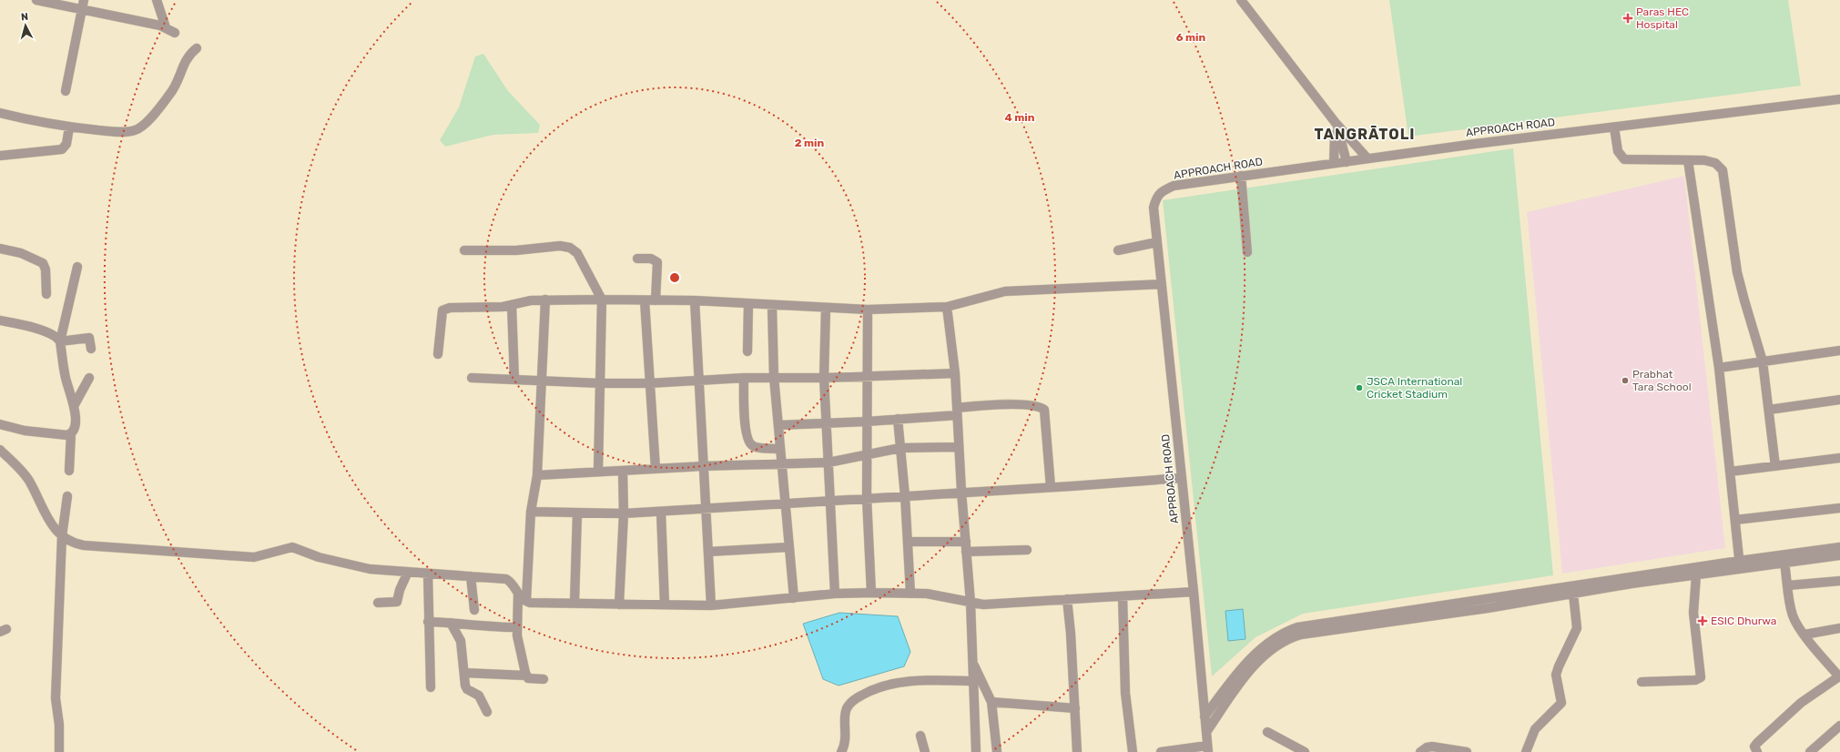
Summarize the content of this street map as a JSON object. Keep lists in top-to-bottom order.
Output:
{
  "streets": {
    "street": ["APPROACH ROAD"]
  },
  "districts": ["TANGRĀTOLI"],
  "places": {
    "health": ["Paras HEC Hospital", "ESIC Dhurwa"],
    "other": ["Prabhat Tara School", "JSCA International Cricket Stadium"]
  },
  "north": "top",
  "rings": ["6 min", "4 min", "2 min"]
}
